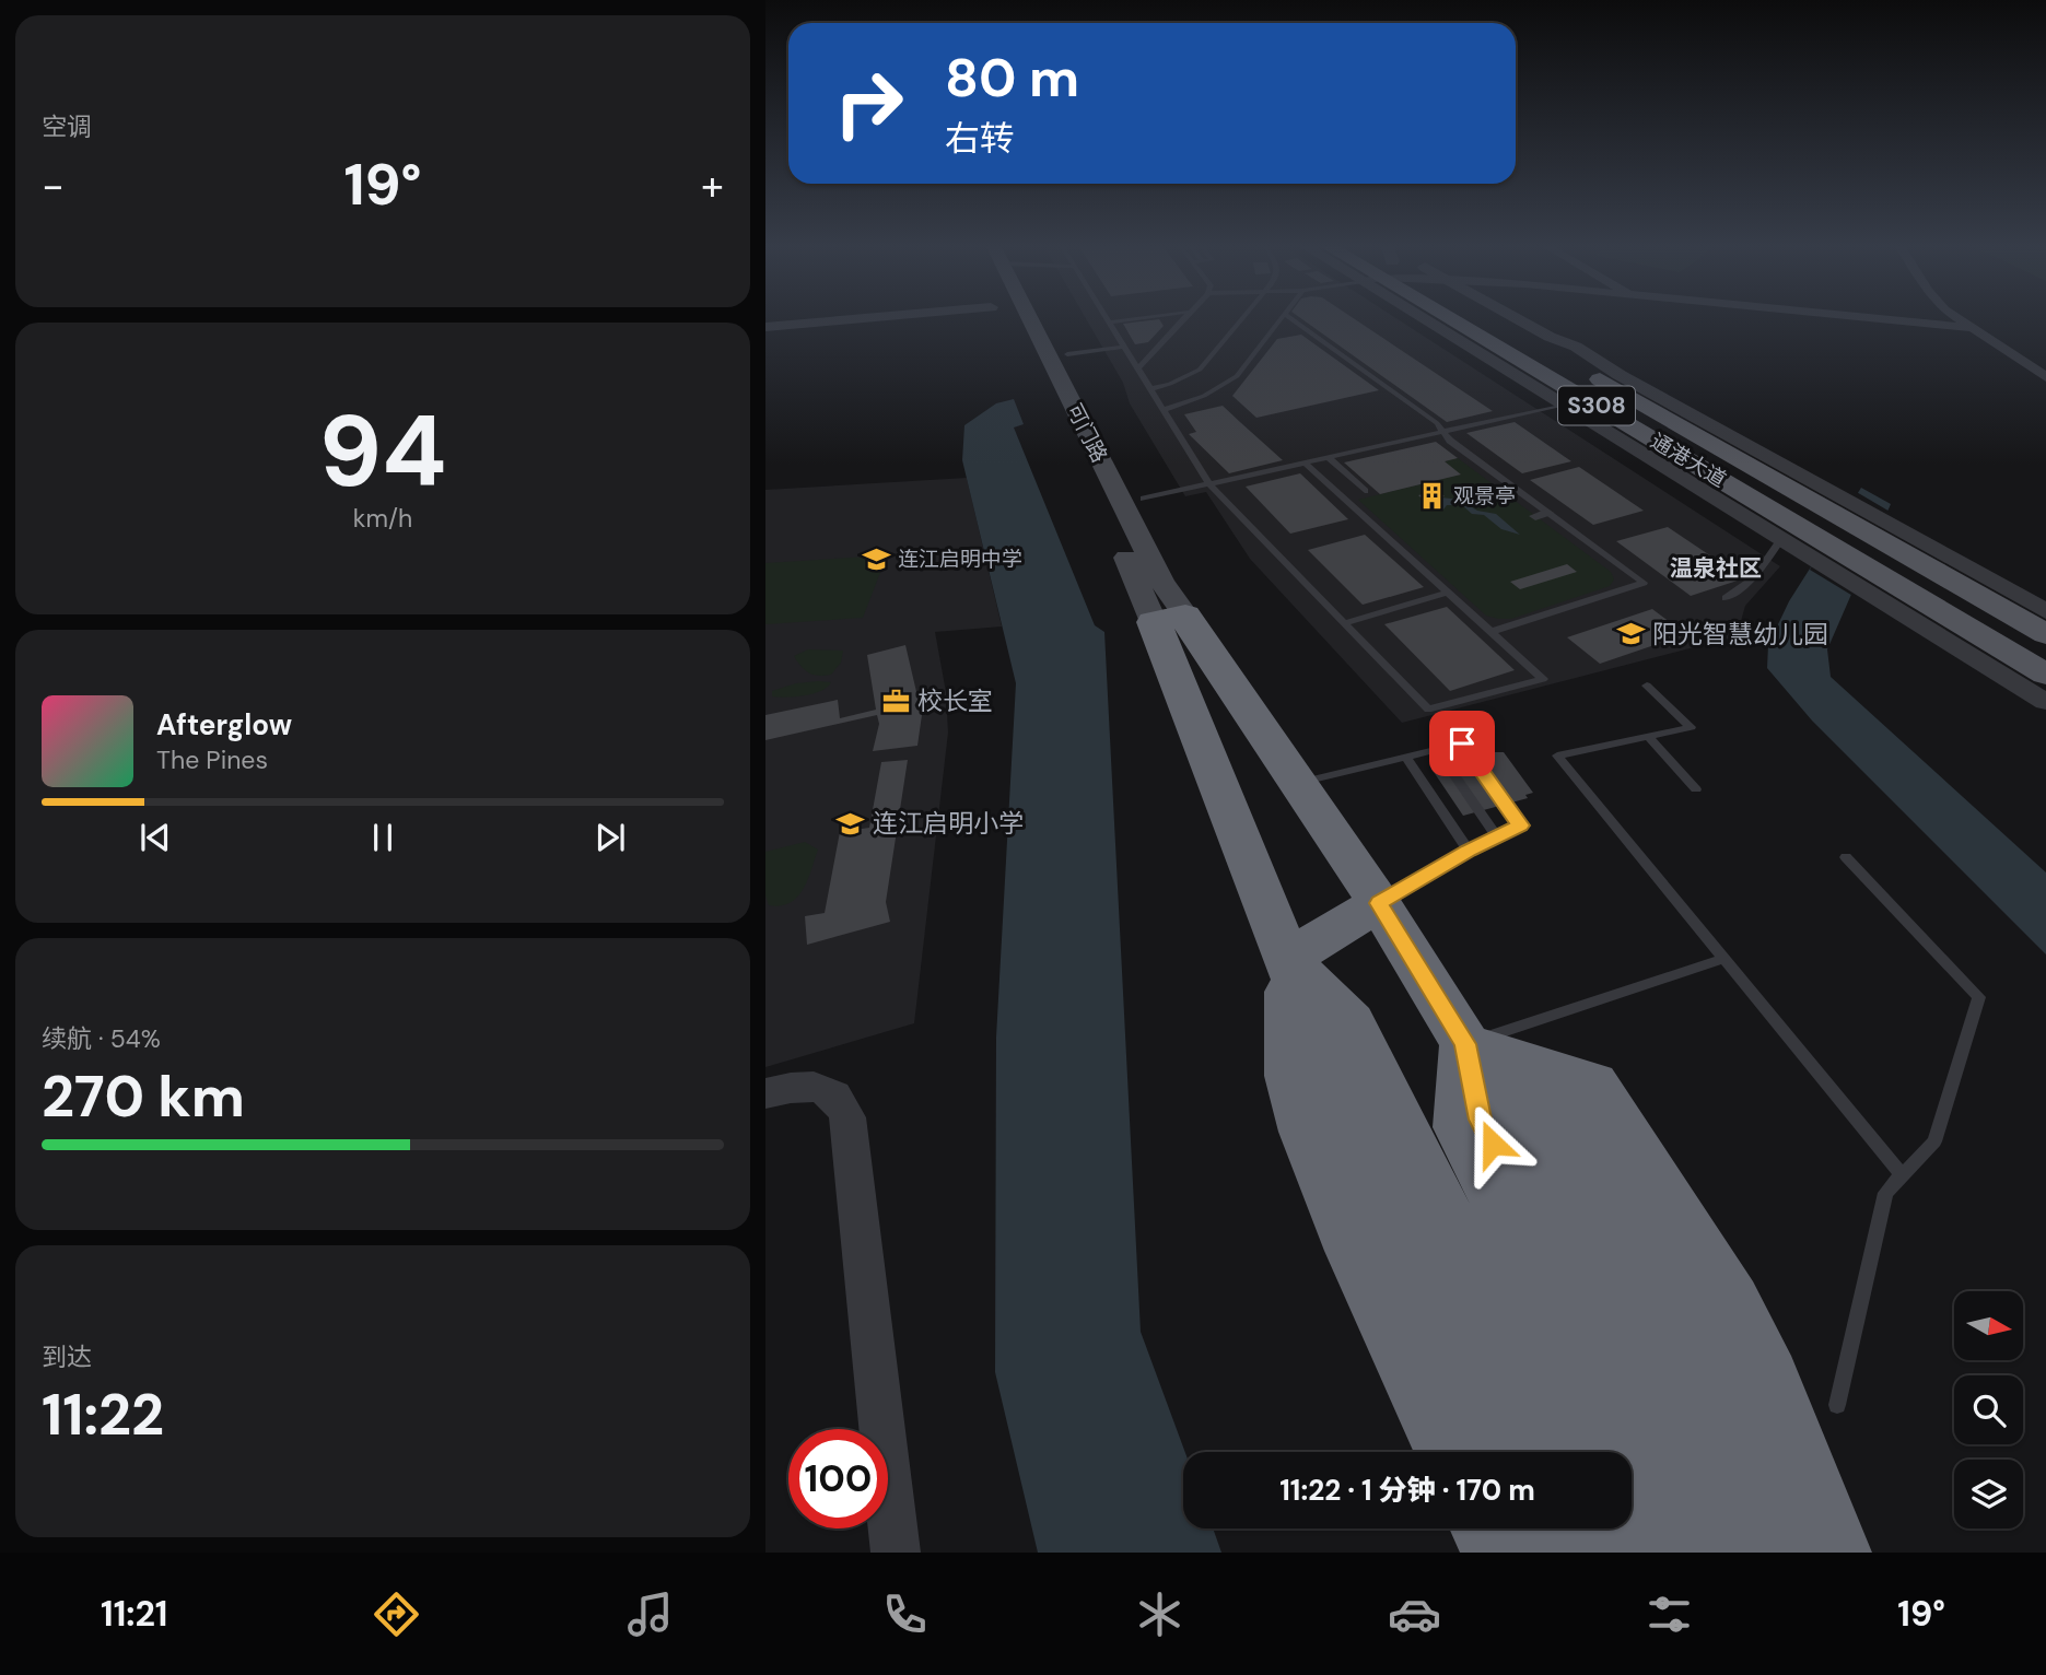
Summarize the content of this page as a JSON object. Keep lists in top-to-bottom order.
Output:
{
  "streets": {
    "main road": ["S308", "可门路", "通港大道"]
  },
  "districts": ["温泉社区"],
  "places": {
    "building": ["观景亭"],
    "school or university": ["连江启明中学", "阳光智慧幼儿园", "连江启明小学"],
    "office": ["校长室"]
  },
  "north": "right",
  "page": {
    "tile": [
      "空调",
      ["94", "km/h"],
      ["续航 · 54%", "270 km"],
      ["到达", "11:22"]
    ],
    "turn": ["80 m", "右转"],
    "heat": ["−", "19°", "+"],
    "song": ["Afterglow", "The Pines"],
    "limit": "100",
    "trip": "11:22 · 1 分钟 · 170 m",
    "tabs": ["11:21", "19°"]
  }
}
